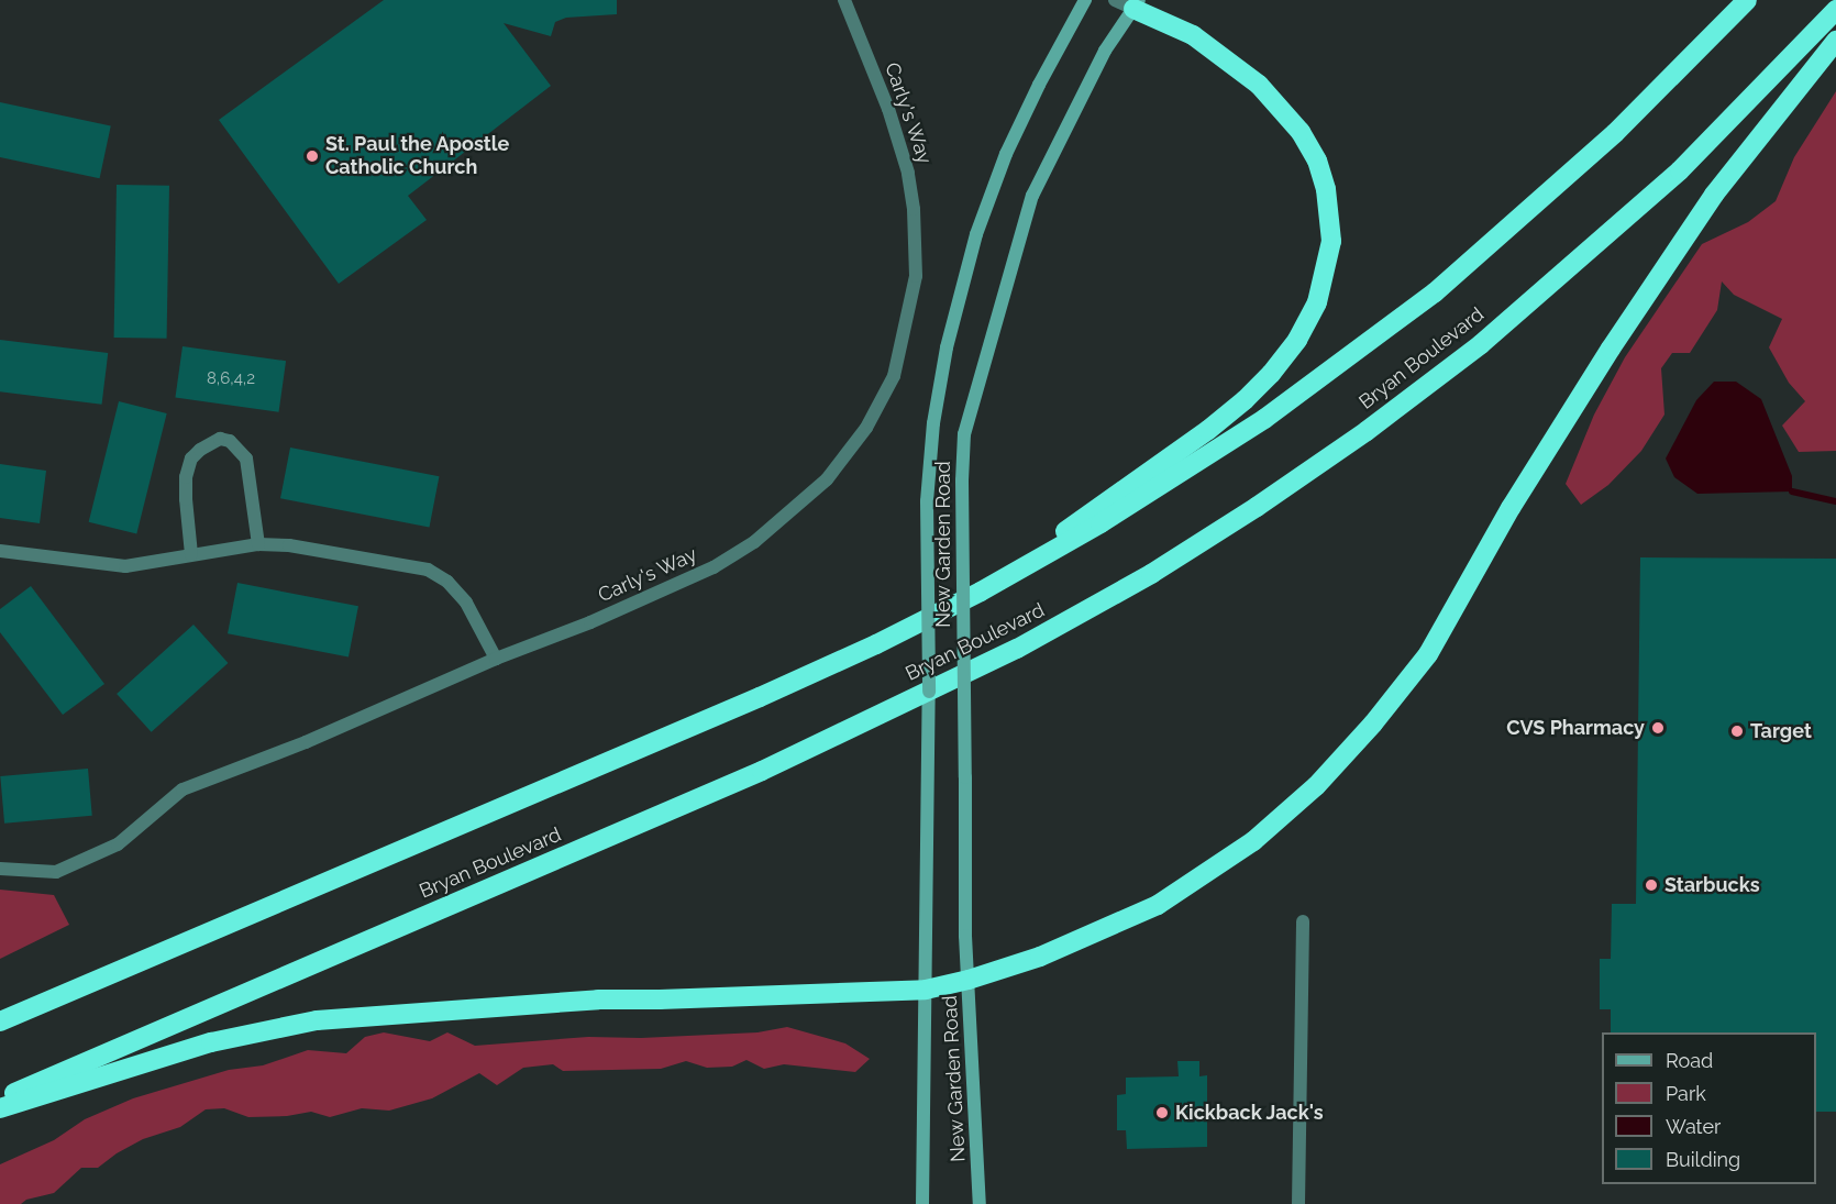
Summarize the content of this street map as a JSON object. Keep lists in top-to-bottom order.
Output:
{
  "streets": {
    "highway": ["Bryan Boulevard"],
    "main road": ["New Garden Road"],
    "street": ["Carly's Way"]
  },
  "places": [
    "St. Paul the Apostle Catholic Church",
    "CVS Pharmacy",
    "Target",
    "Starbucks",
    "Kickback Jack's"
  ],
  "house_numbers": ["8,6,4,2"],
  "legend": [
    "Road",
    "Park",
    "Water",
    "Building"
  ]
}
